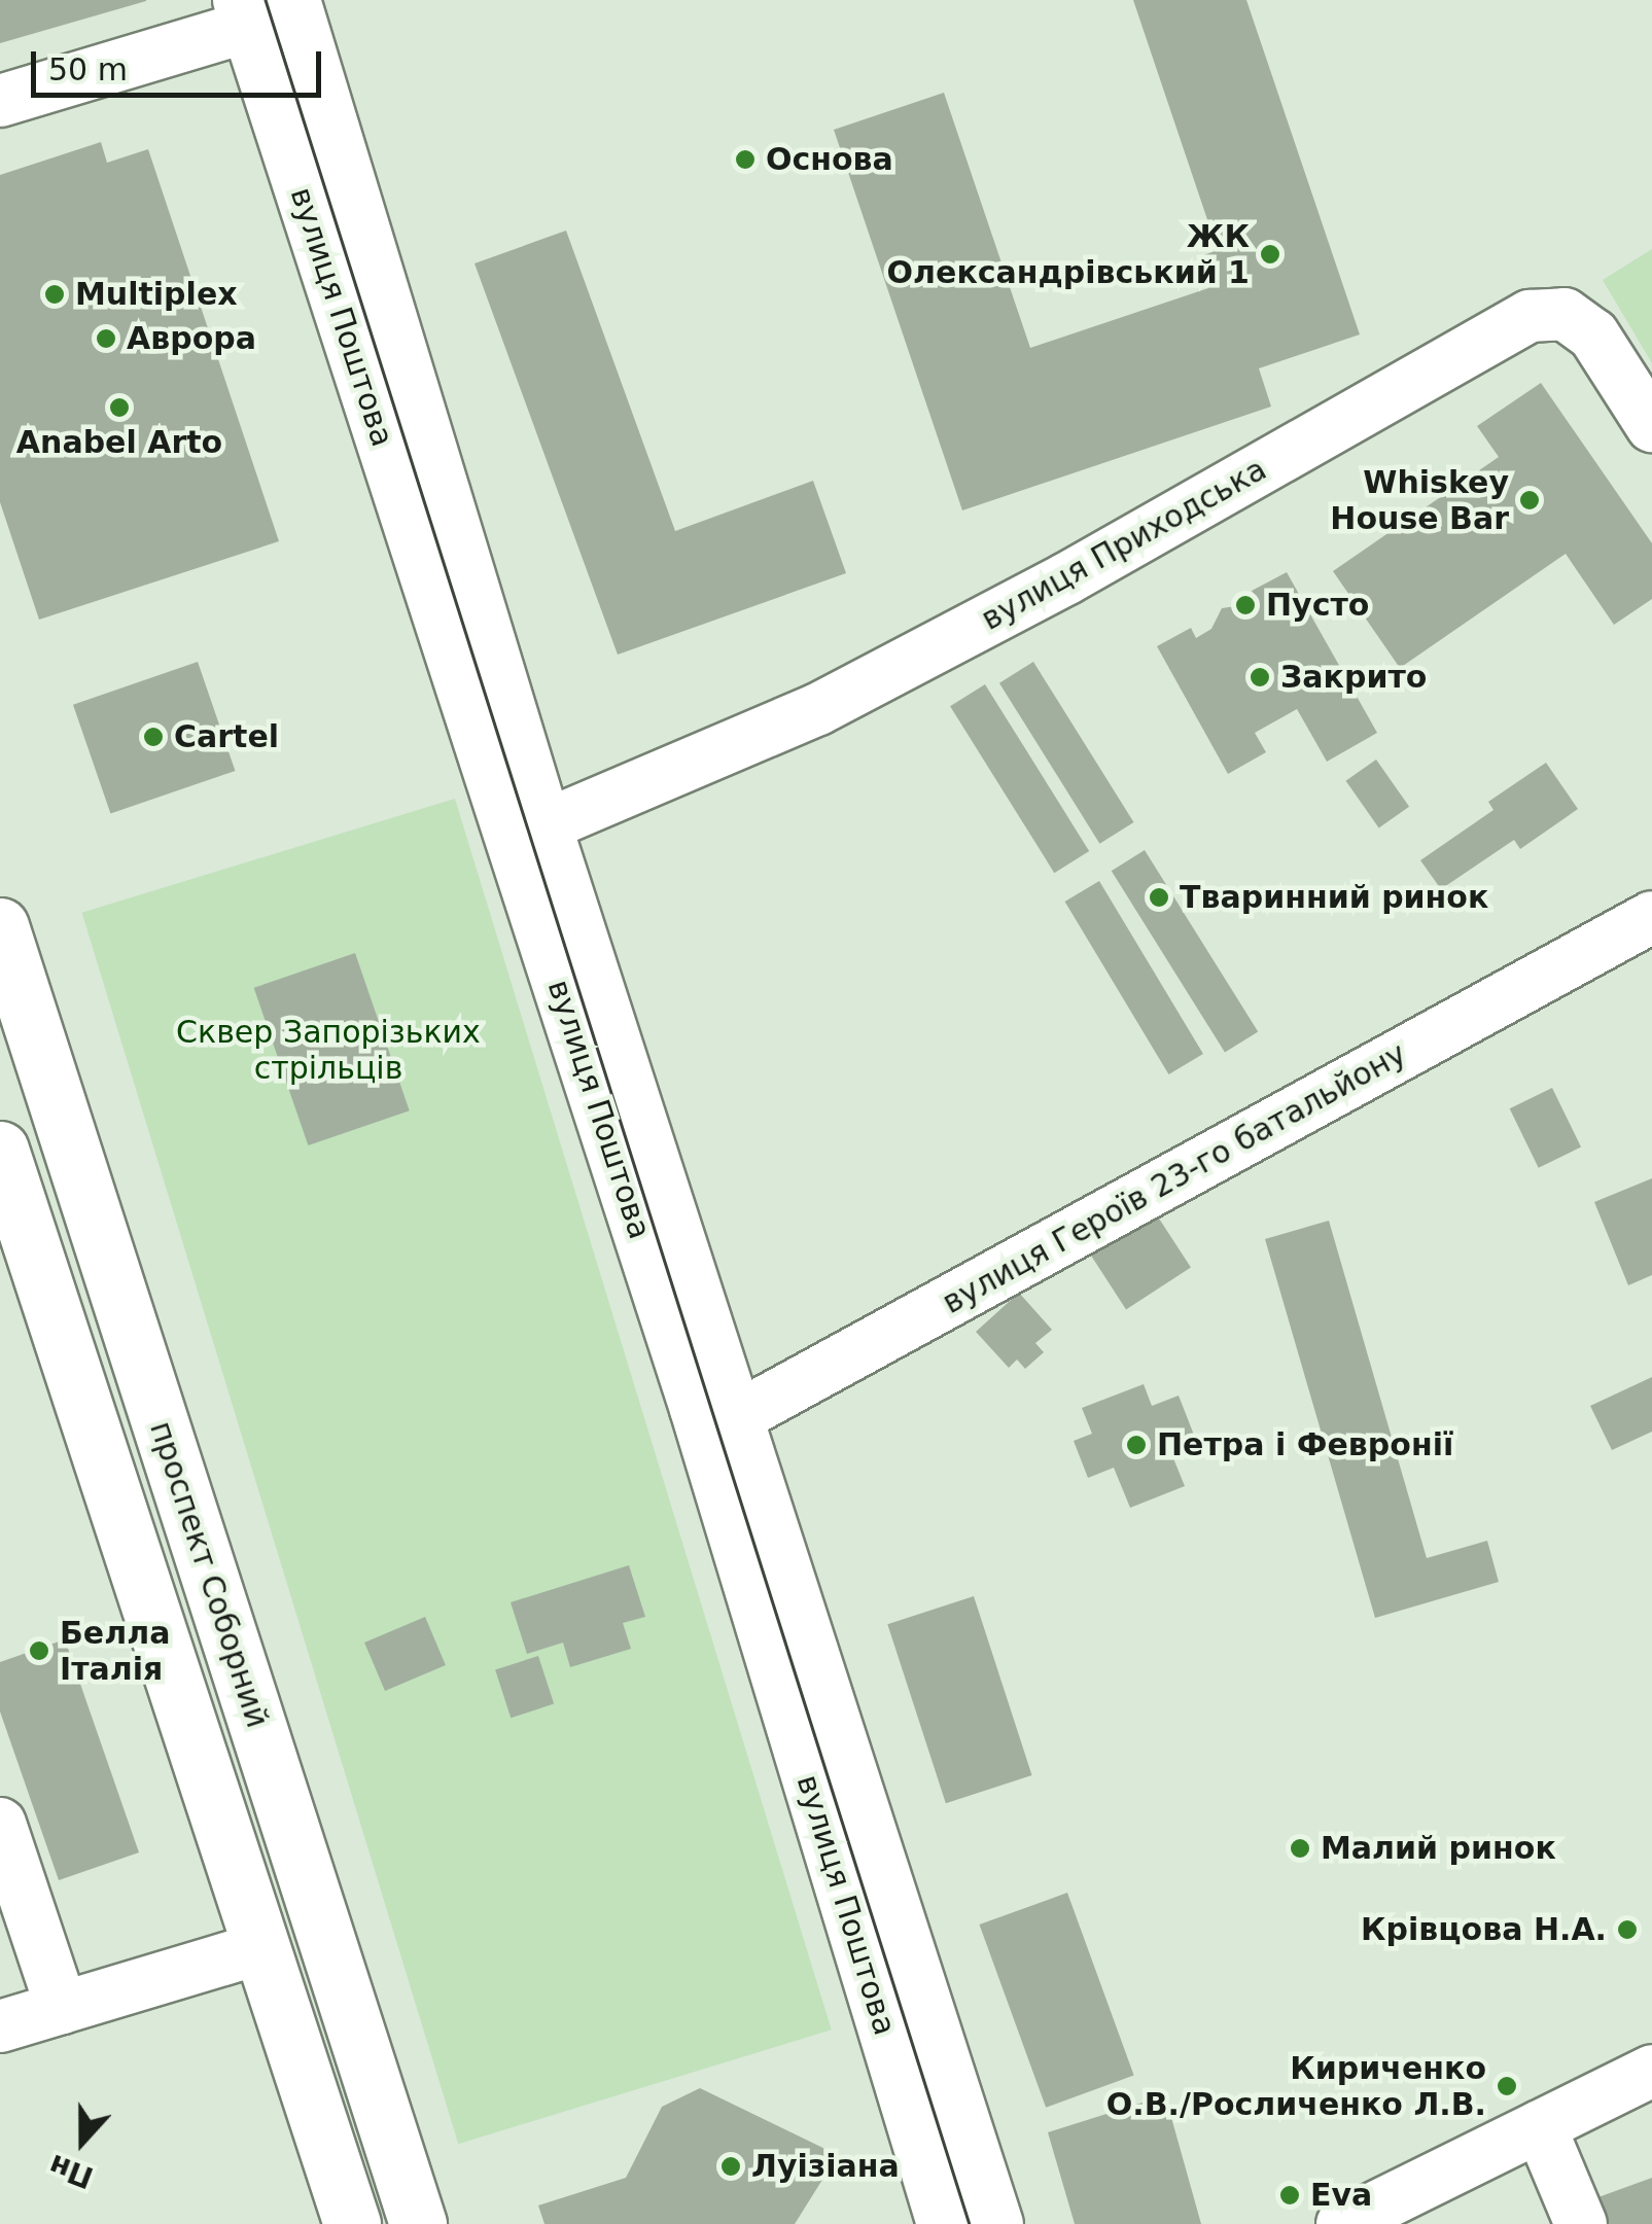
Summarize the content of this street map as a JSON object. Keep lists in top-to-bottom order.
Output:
{
  "streets": {
    "main road": ["проспект Соборний"],
    "street": ["вулиця Поштова", "вулиця Приходська", "вулиця Героїв 23-го батальйону"]
  },
  "crossings": [
    ["вулиця Поштова", "вулиця Приходська"],
    ["вулиця Поштова", "вулиця Героїв 23-го батальйону"]
  ],
  "parks": ["Сквер Запорізьких стрільців"],
  "places": [
    "Основа",
    "ЖК Олександрівський 1",
    "Multiplex",
    "Аврора",
    "Anabel Arto",
    "Whiskey House Bar",
    "Пусто",
    "Закрито",
    "Cartel",
    "Тваринний ринок",
    "Петра і Февронії",
    "Белла Італія",
    "Малий ринок",
    "Крівцова Н.А.",
    "Кириченко О.В./Росличенко Л.В.",
    "Луізіана",
    "Eva"
  ],
  "scale_bar": "50 m",
  "north": "bottom"
}
